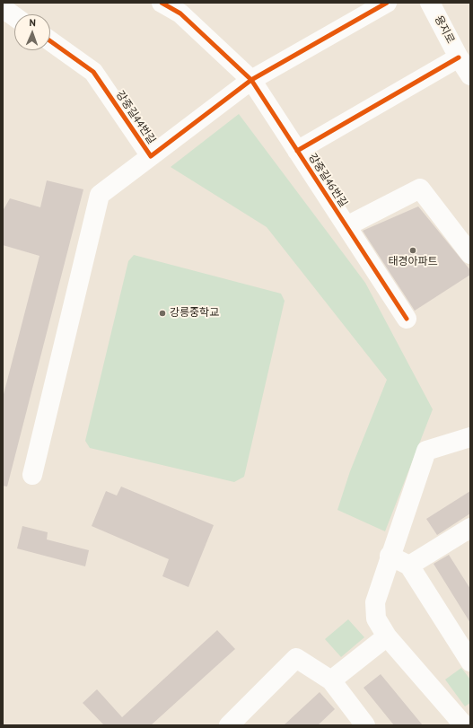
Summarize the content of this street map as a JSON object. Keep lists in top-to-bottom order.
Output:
{
  "streets": {
    "street": ["용지로", "강중길44번길", "강중길46번길"]
  },
  "crossings": [
    ["강중길44번길", "강중길46번길"]
  ],
  "places": ["태경아파트", "강릉중학교"],
  "north": "top"
}
